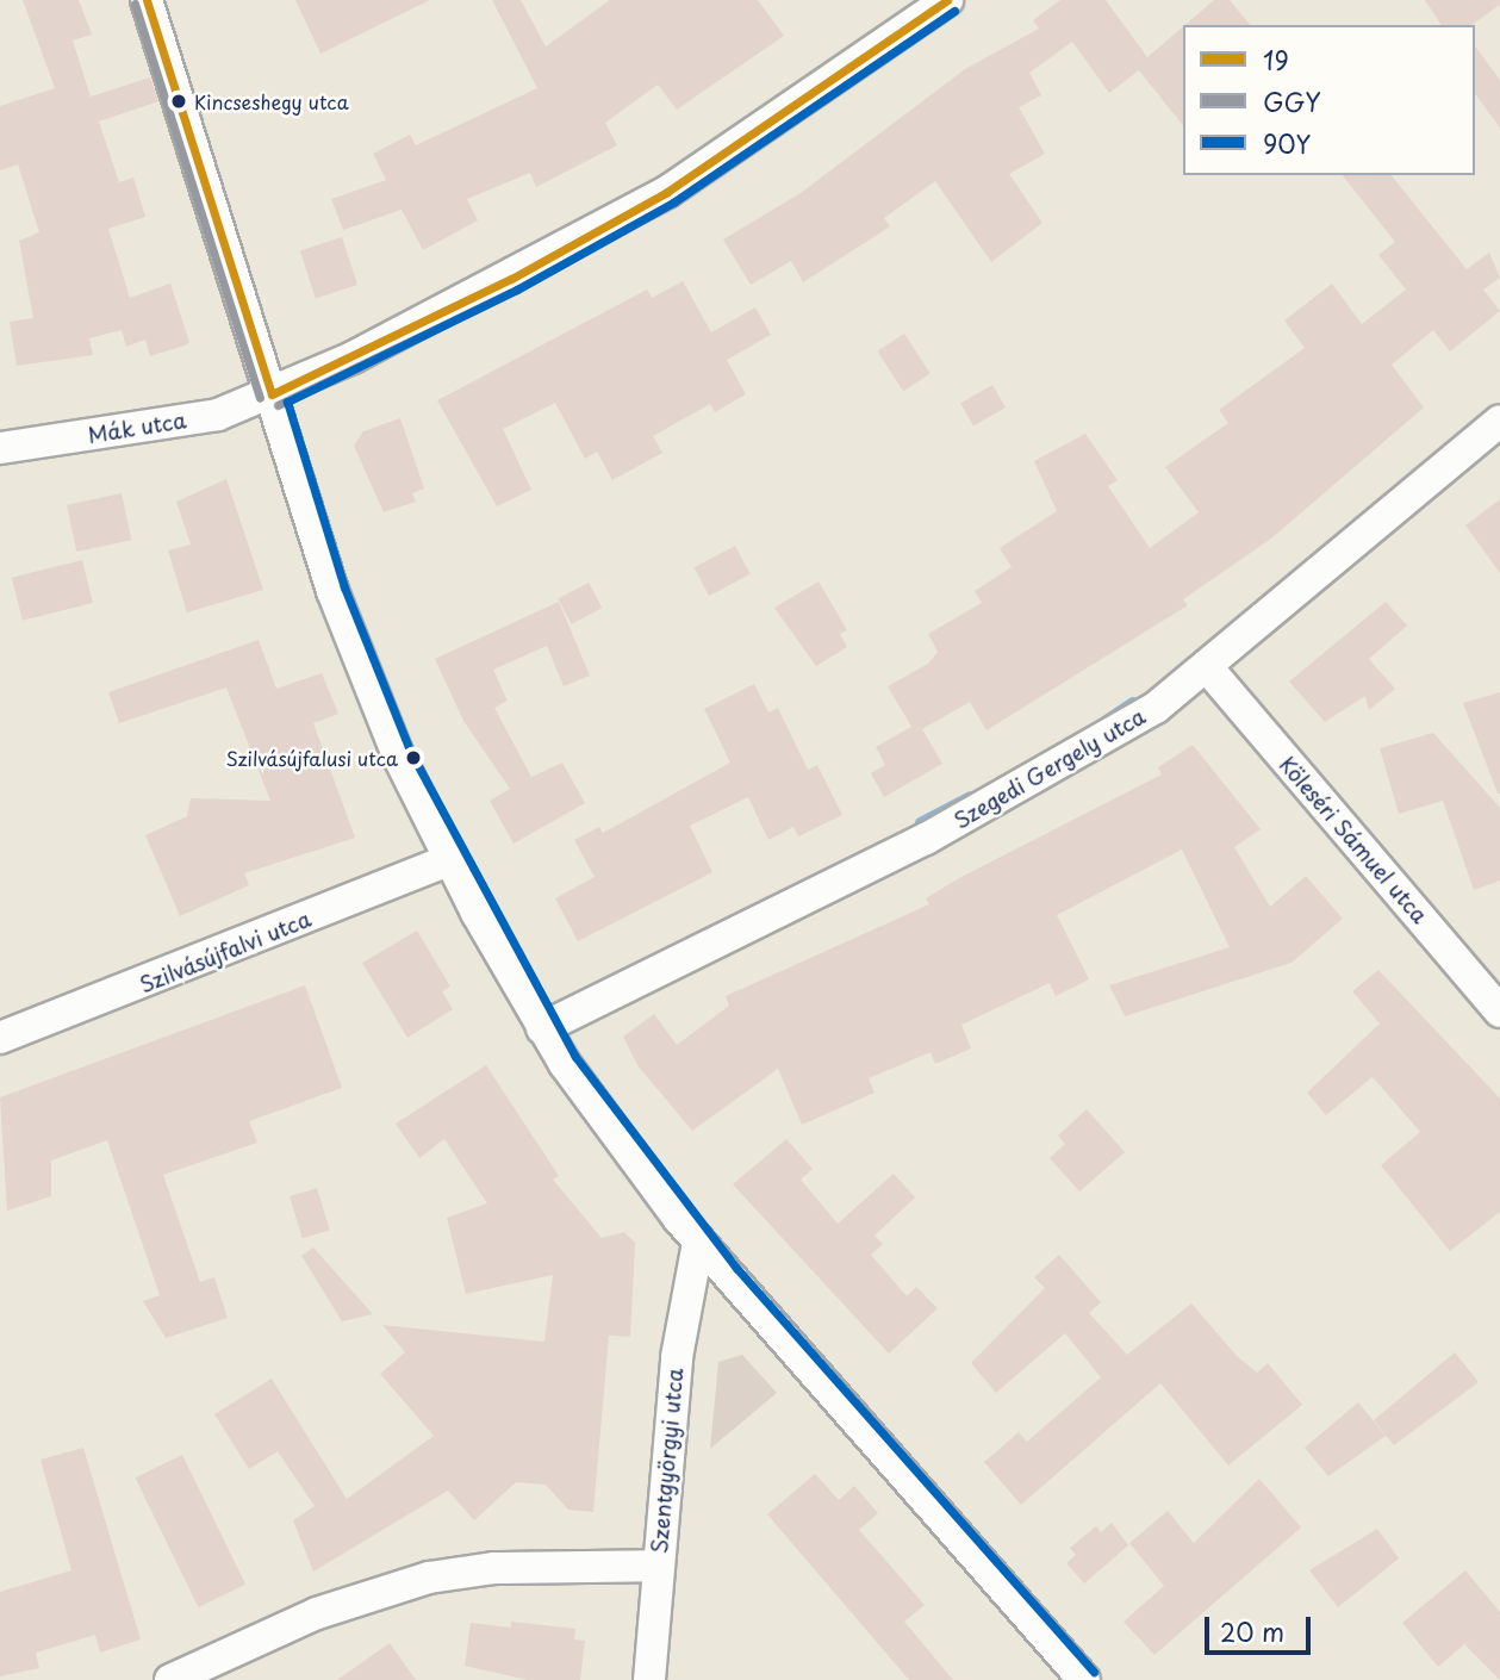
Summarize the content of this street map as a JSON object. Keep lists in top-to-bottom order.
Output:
{
  "streets": {
    "street": [
      "Mák utca",
      "Szegedi Gergely utca",
      "Köleséri Sámuel utca",
      "Szilvásújfalvi utca",
      "Szentgyörgyi utca"
    ]
  },
  "crossings": [
    ["Szegedi Gergely utca", "Köleséri Sámuel utca"]
  ],
  "places": ["Kincseshegy utca", "Szilvásújfalusi utca"],
  "lines": ["transit line 19", "transit line GGY", "transit line 90Y"],
  "legend": ["19", "GGY", "90Y"],
  "scale_bar": "20 m"
}
